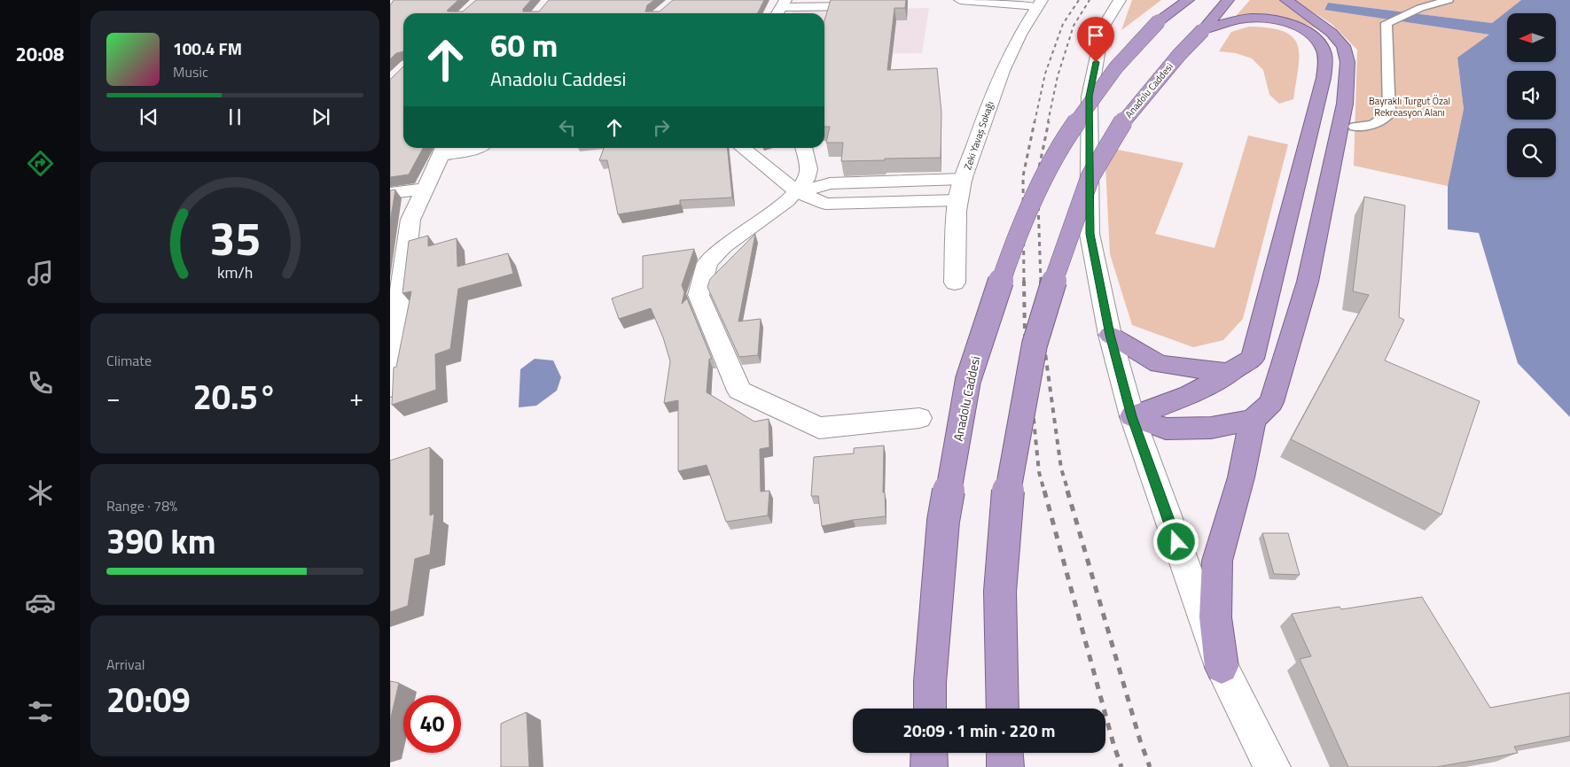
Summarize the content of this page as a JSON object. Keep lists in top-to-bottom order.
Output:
{
  "streets": {
    "highway": ["Anadolu Caddesi"],
    "street": ["Zeki Yavaş Sokağı"]
  },
  "parks": ["Bayraklı Turgut Özal Rekreasyon Alanı"],
  "north": "left",
  "page": {
    "tabs": "20:08",
    "turn": ["60 m", "Anadolu Caddesi"],
    "song": ["100.4 FM", "Music"],
    "tile": [
      "Climate",
      ["Range · 78%", "390 km"],
      ["Arrival", "20:09"]
    ],
    "heat": ["−", "20.5°", "+"],
    "limit": "40",
    "trip": "20:09 · 1 min · 220 m",
    "gauge": ["35", "km/h"]
  }
}
